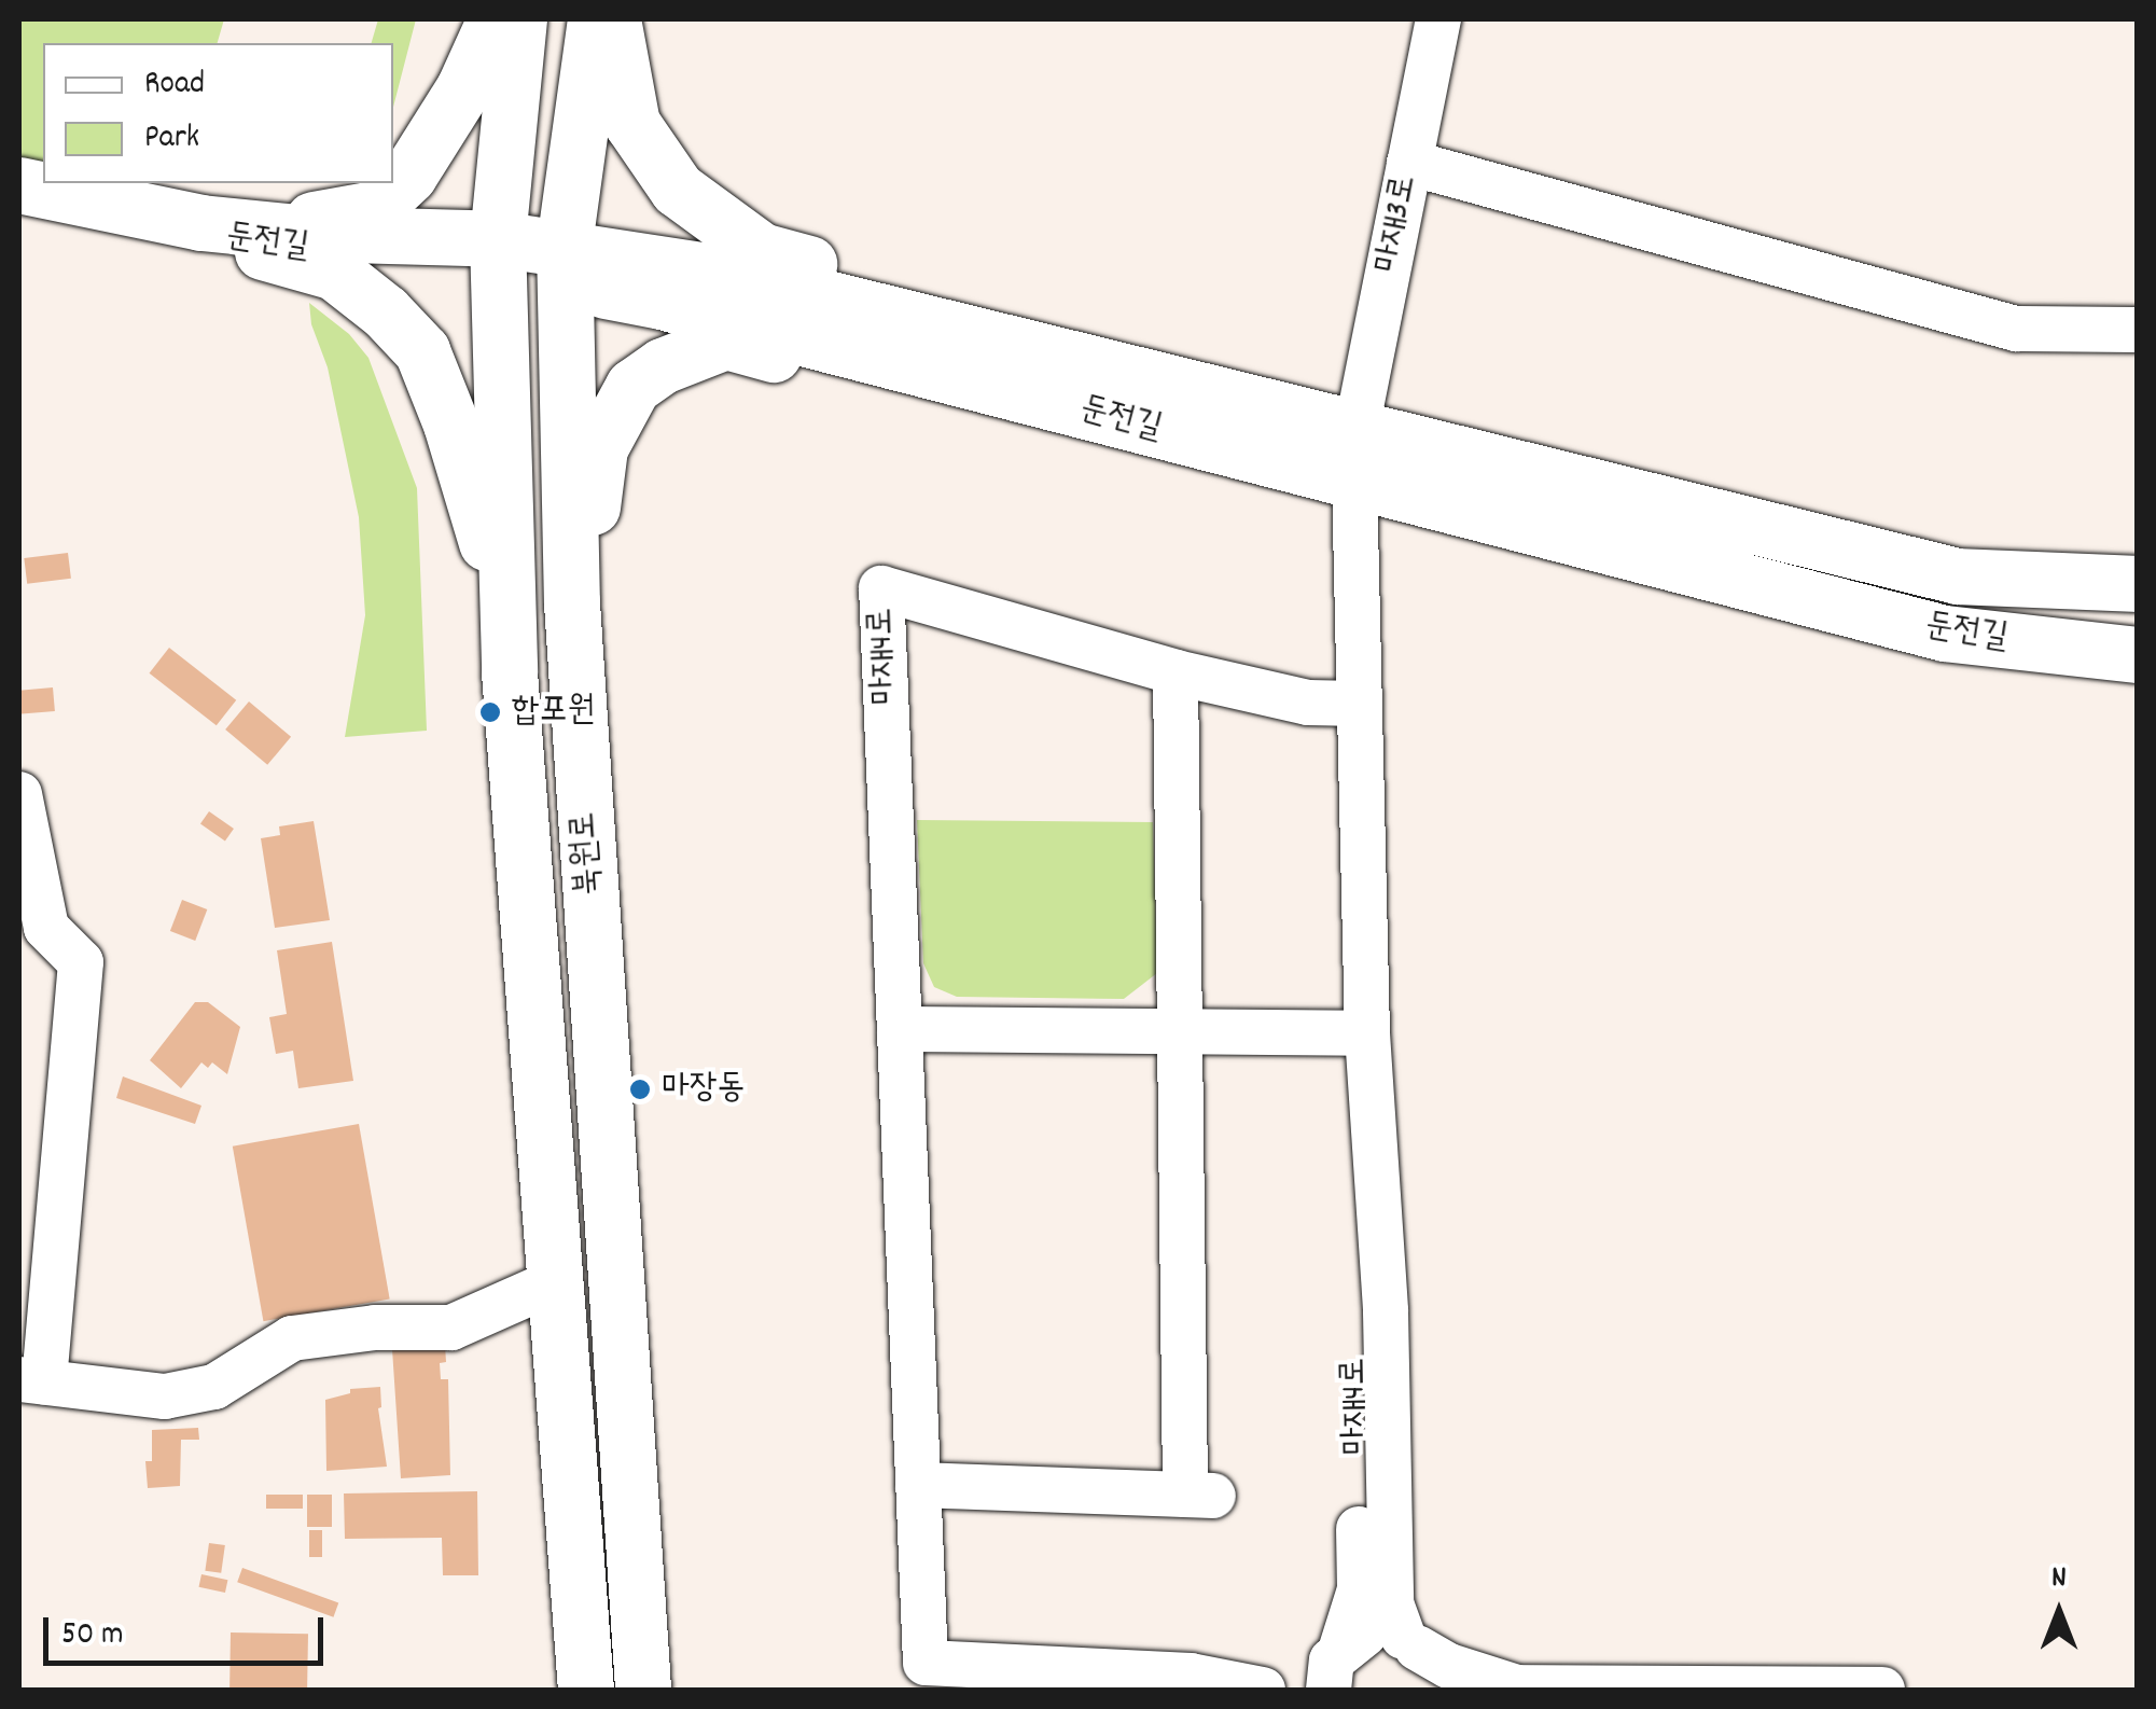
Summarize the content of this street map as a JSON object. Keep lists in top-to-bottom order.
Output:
{
  "streets": {
    "street": [
      "마재3로",
      "둔전길",
      "마재4로",
      "북원로"
    ]
  },
  "crossings": [
    ["마재3로", "둔전길"],
    ["마재3로", "마재4로"],
    ["둔전길", "마재4로"],
    ["둔전길", "북원로"]
  ],
  "places": ["합포원", "마장동"],
  "legend": ["Road", "Park"],
  "scale_bar": "50 m",
  "north": "top"
}
